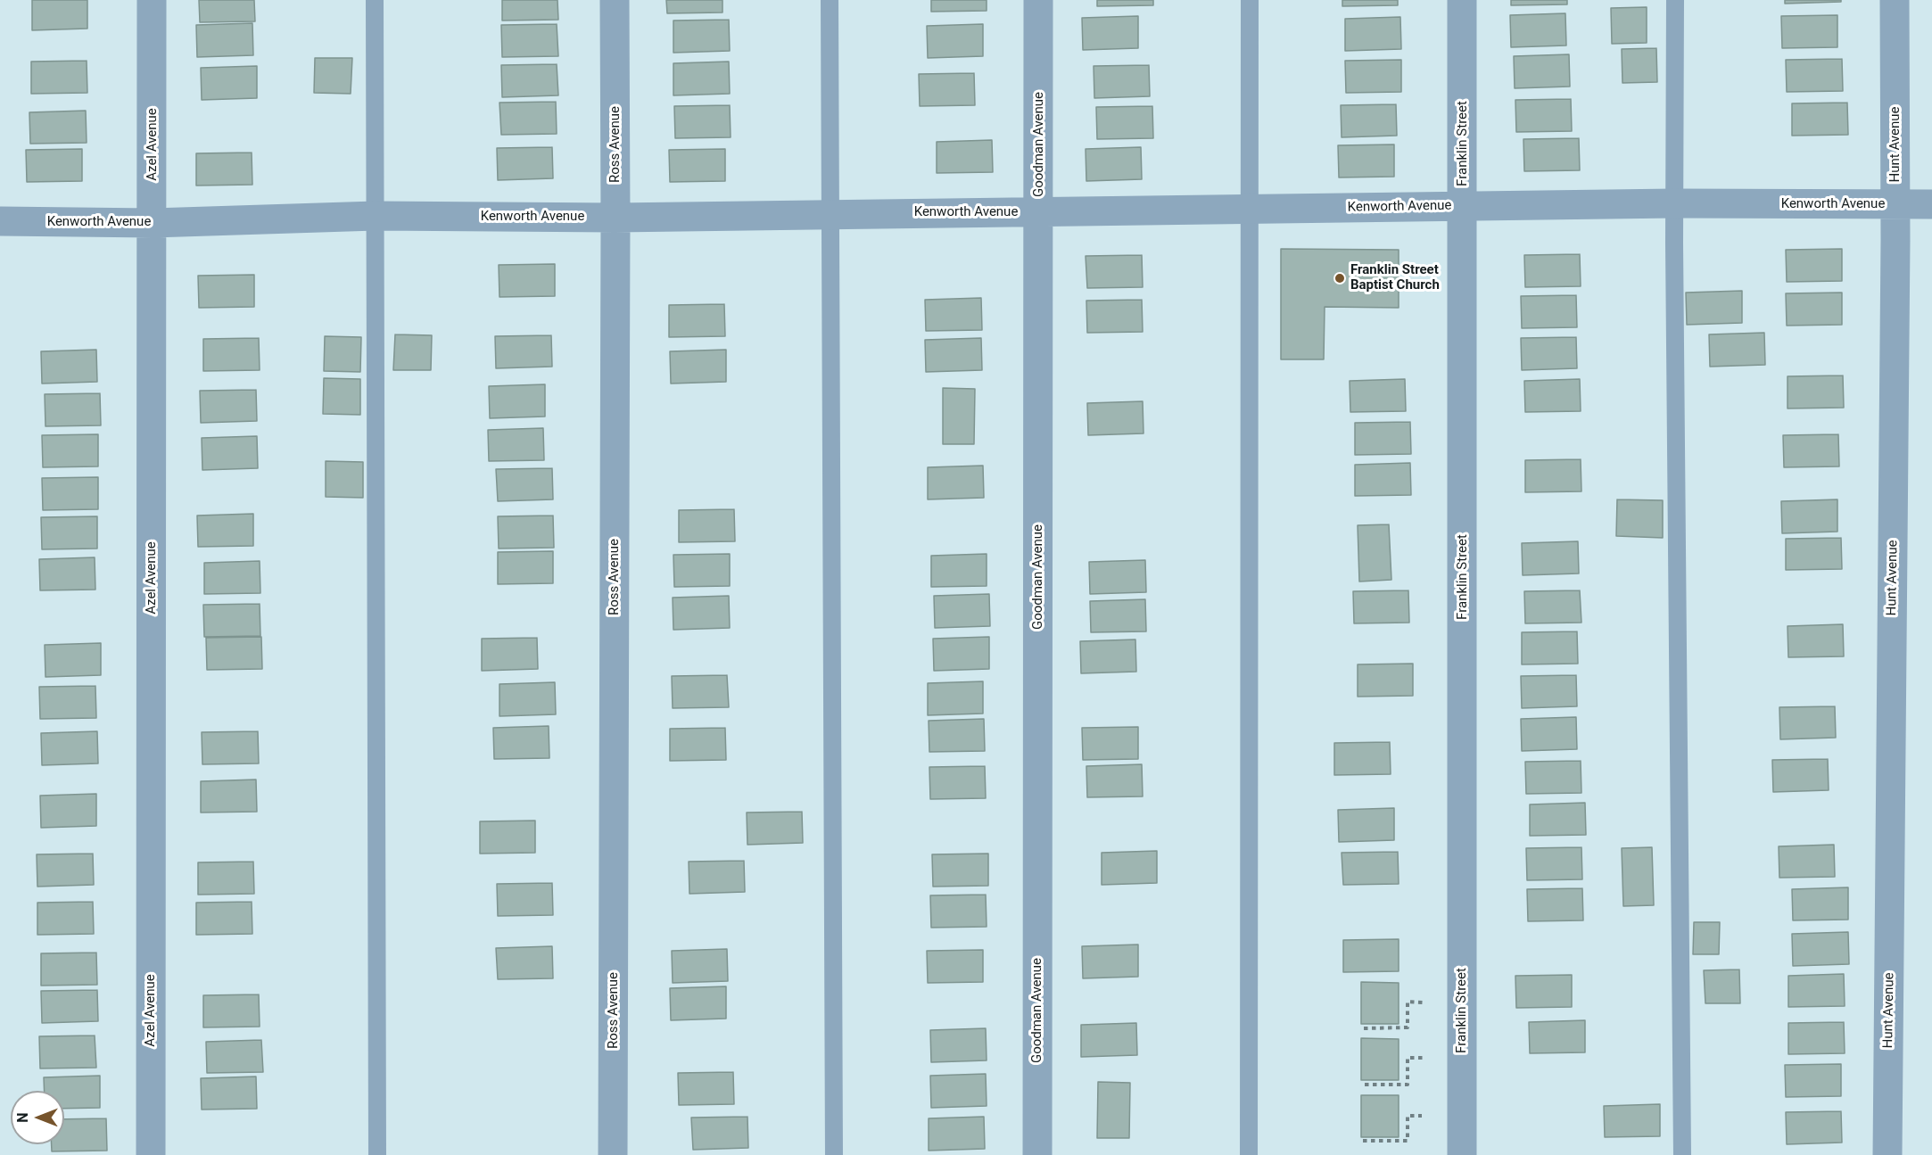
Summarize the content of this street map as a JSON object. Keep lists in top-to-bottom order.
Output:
{
  "streets": {
    "street": [
      "Franklin Street",
      "Azel Avenue",
      "Ross Avenue",
      "Goodman Avenue",
      "Hunt Avenue",
      "Kenworth Avenue"
    ]
  },
  "crossings": [
    ["Franklin Street", "Kenworth Avenue"],
    ["Azel Avenue", "Kenworth Avenue"],
    ["Ross Avenue", "Kenworth Avenue"],
    ["Goodman Avenue", "Kenworth Avenue"],
    ["Hunt Avenue", "Kenworth Avenue"]
  ],
  "places": ["Franklin Street Baptist Church"],
  "north": "left"
}
